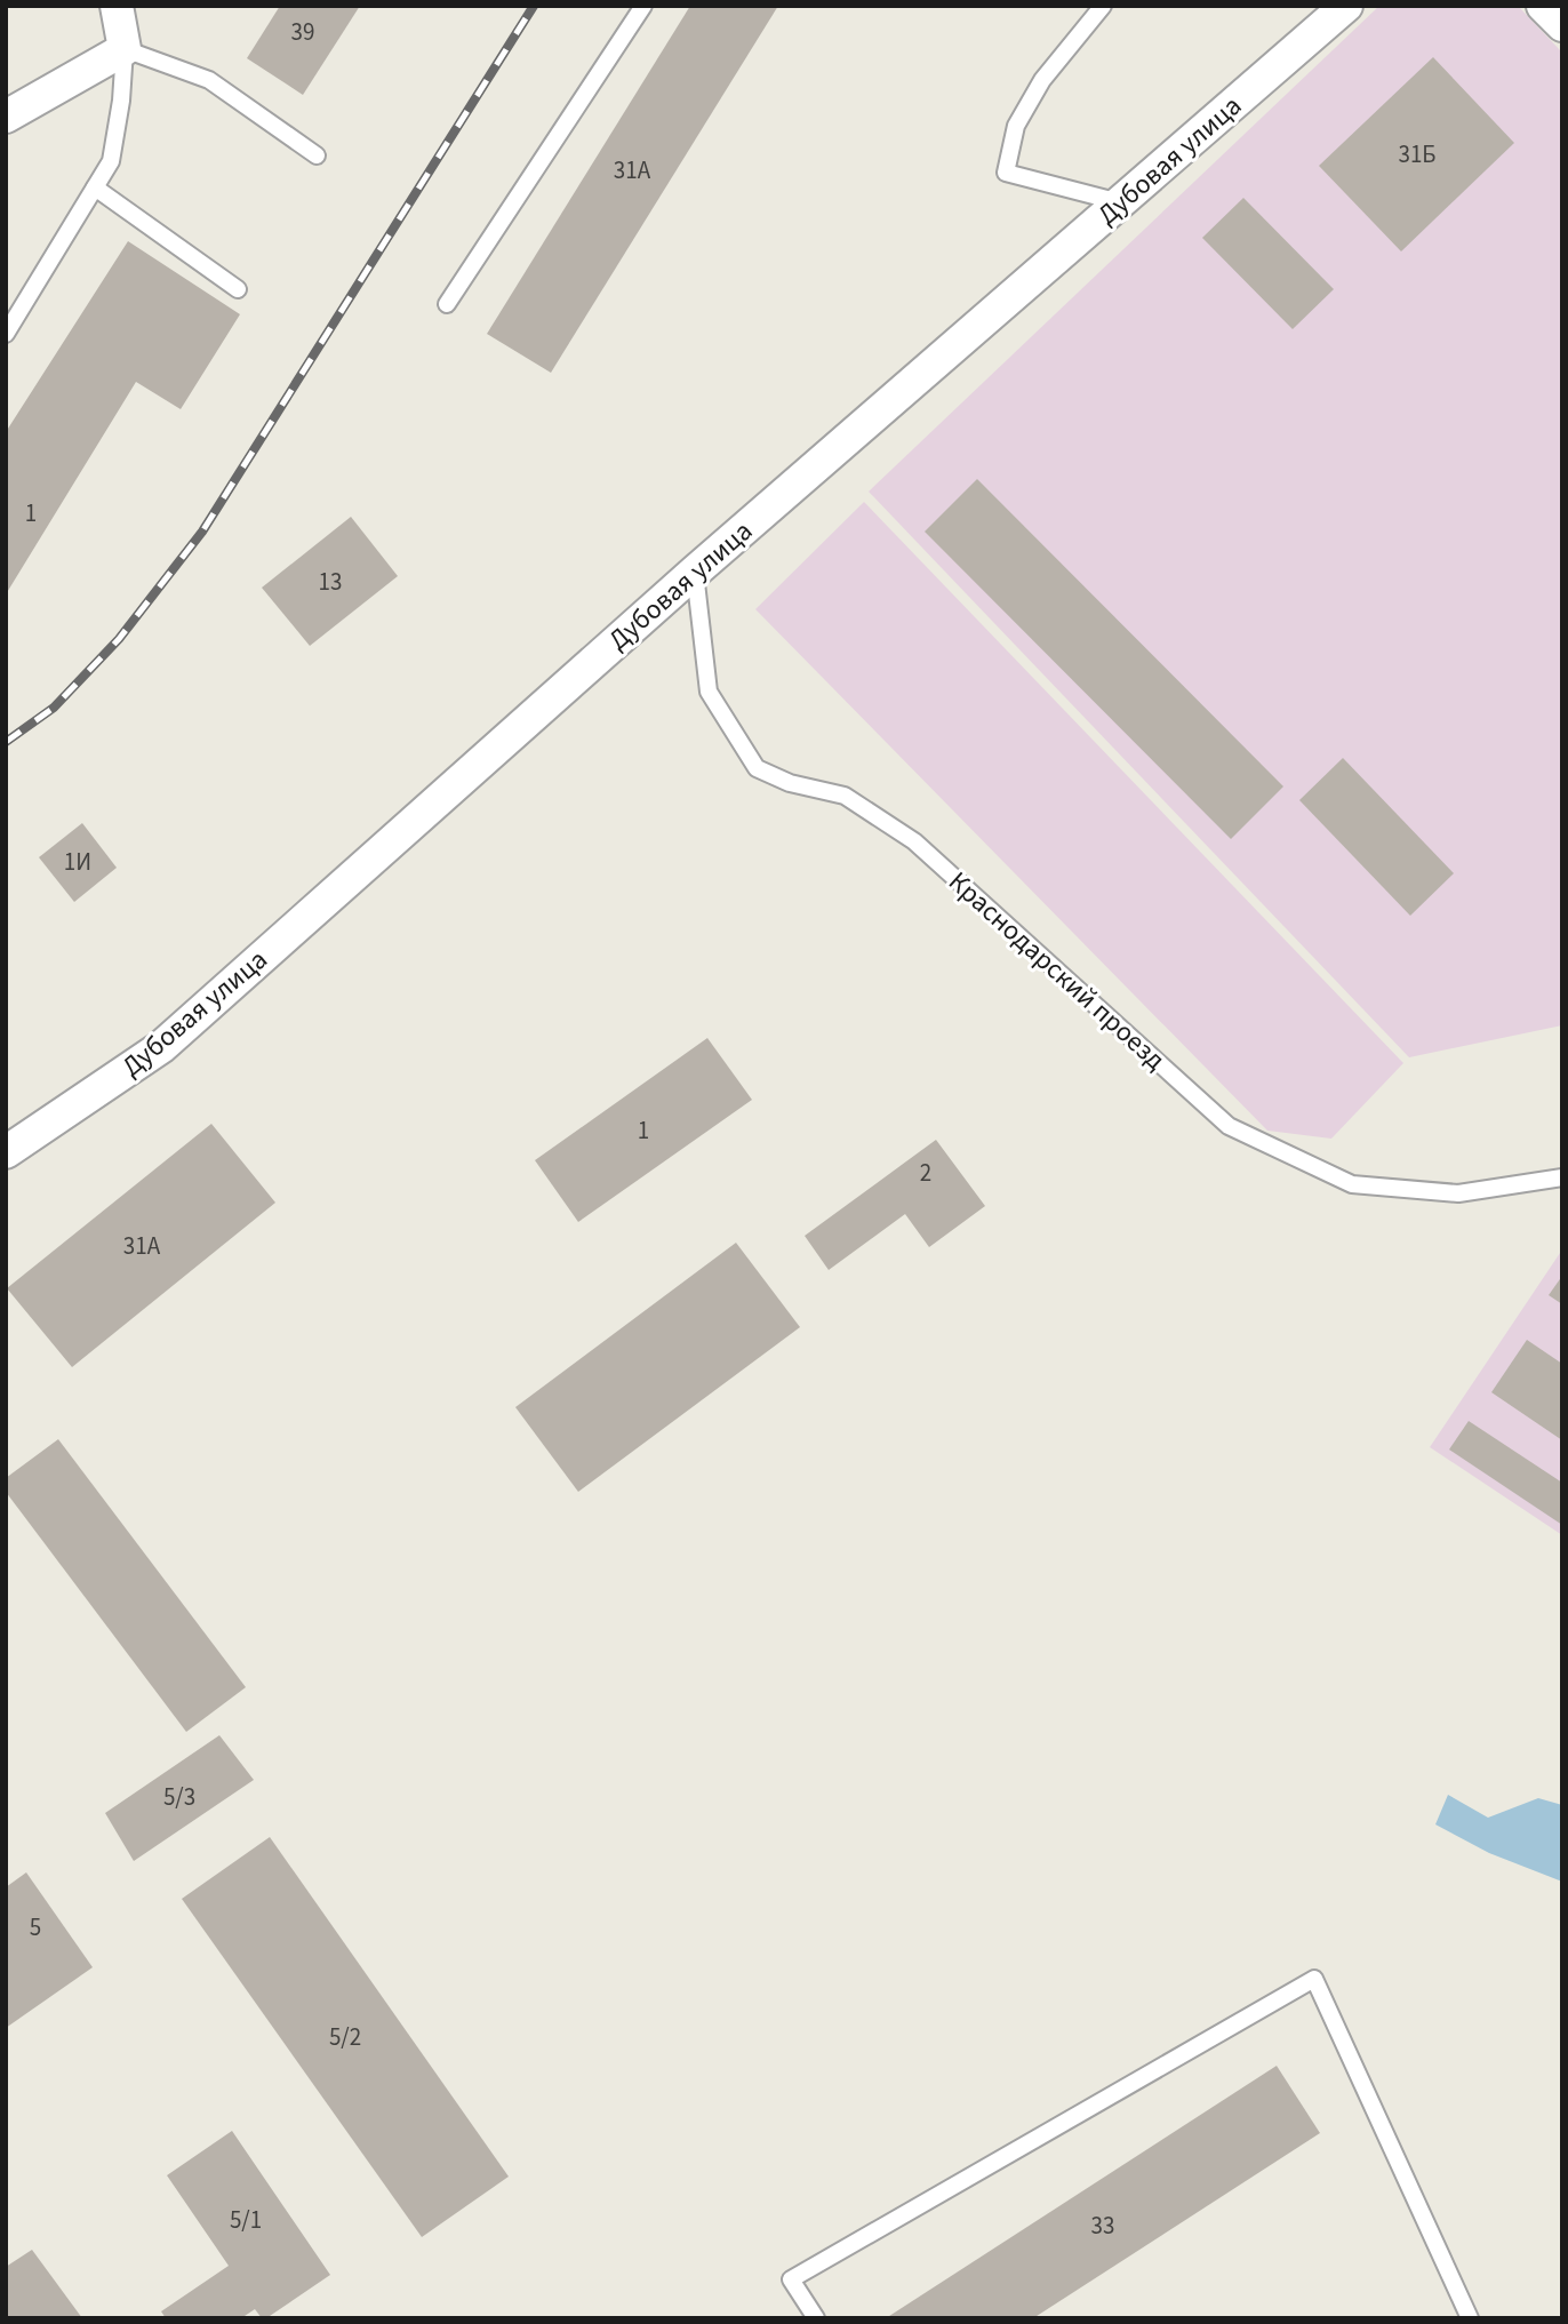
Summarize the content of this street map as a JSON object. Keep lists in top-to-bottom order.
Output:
{
  "streets": {
    "street": ["Дубовая улица"],
    "lane": ["Краснодарский проезд"]
  },
  "crossings": [
    ["Дубовая улица", "Краснодарский проезд"]
  ],
  "house_numbers": [
    "39",
    "31Б",
    "31А",
    "1",
    "13",
    "1И",
    "1",
    "2",
    "31А",
    "5/3",
    "5",
    "5/2",
    "5/1",
    "33"
  ]
}
